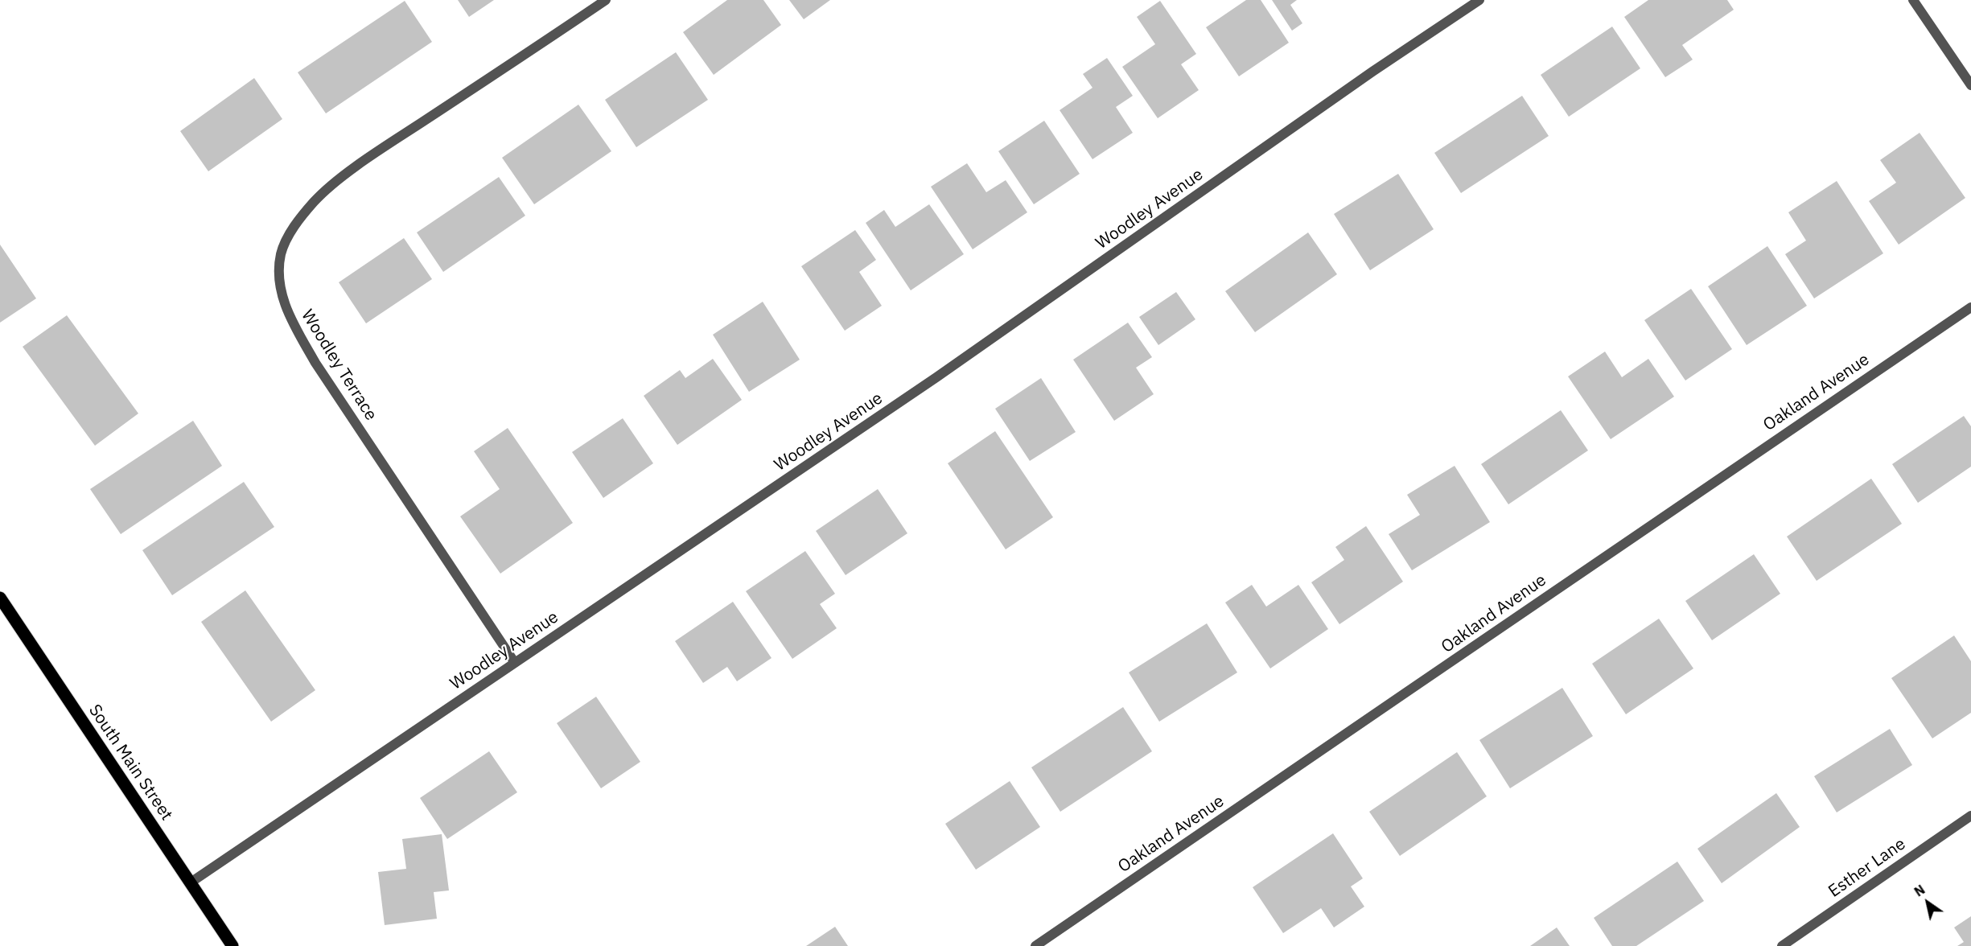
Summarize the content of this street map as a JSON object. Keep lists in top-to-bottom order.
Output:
{
  "streets": {
    "main road": ["South Main Street"],
    "street": [
      "Woodley Avenue",
      "Woodley Terrace",
      "Oakland Avenue",
      "Esther Lane"
    ]
  },
  "crossings": [
    ["Woodley Avenue", "Woodley Terrace"],
    ["Woodley Avenue", "South Main Street"]
  ],
  "north": "top left"
}
